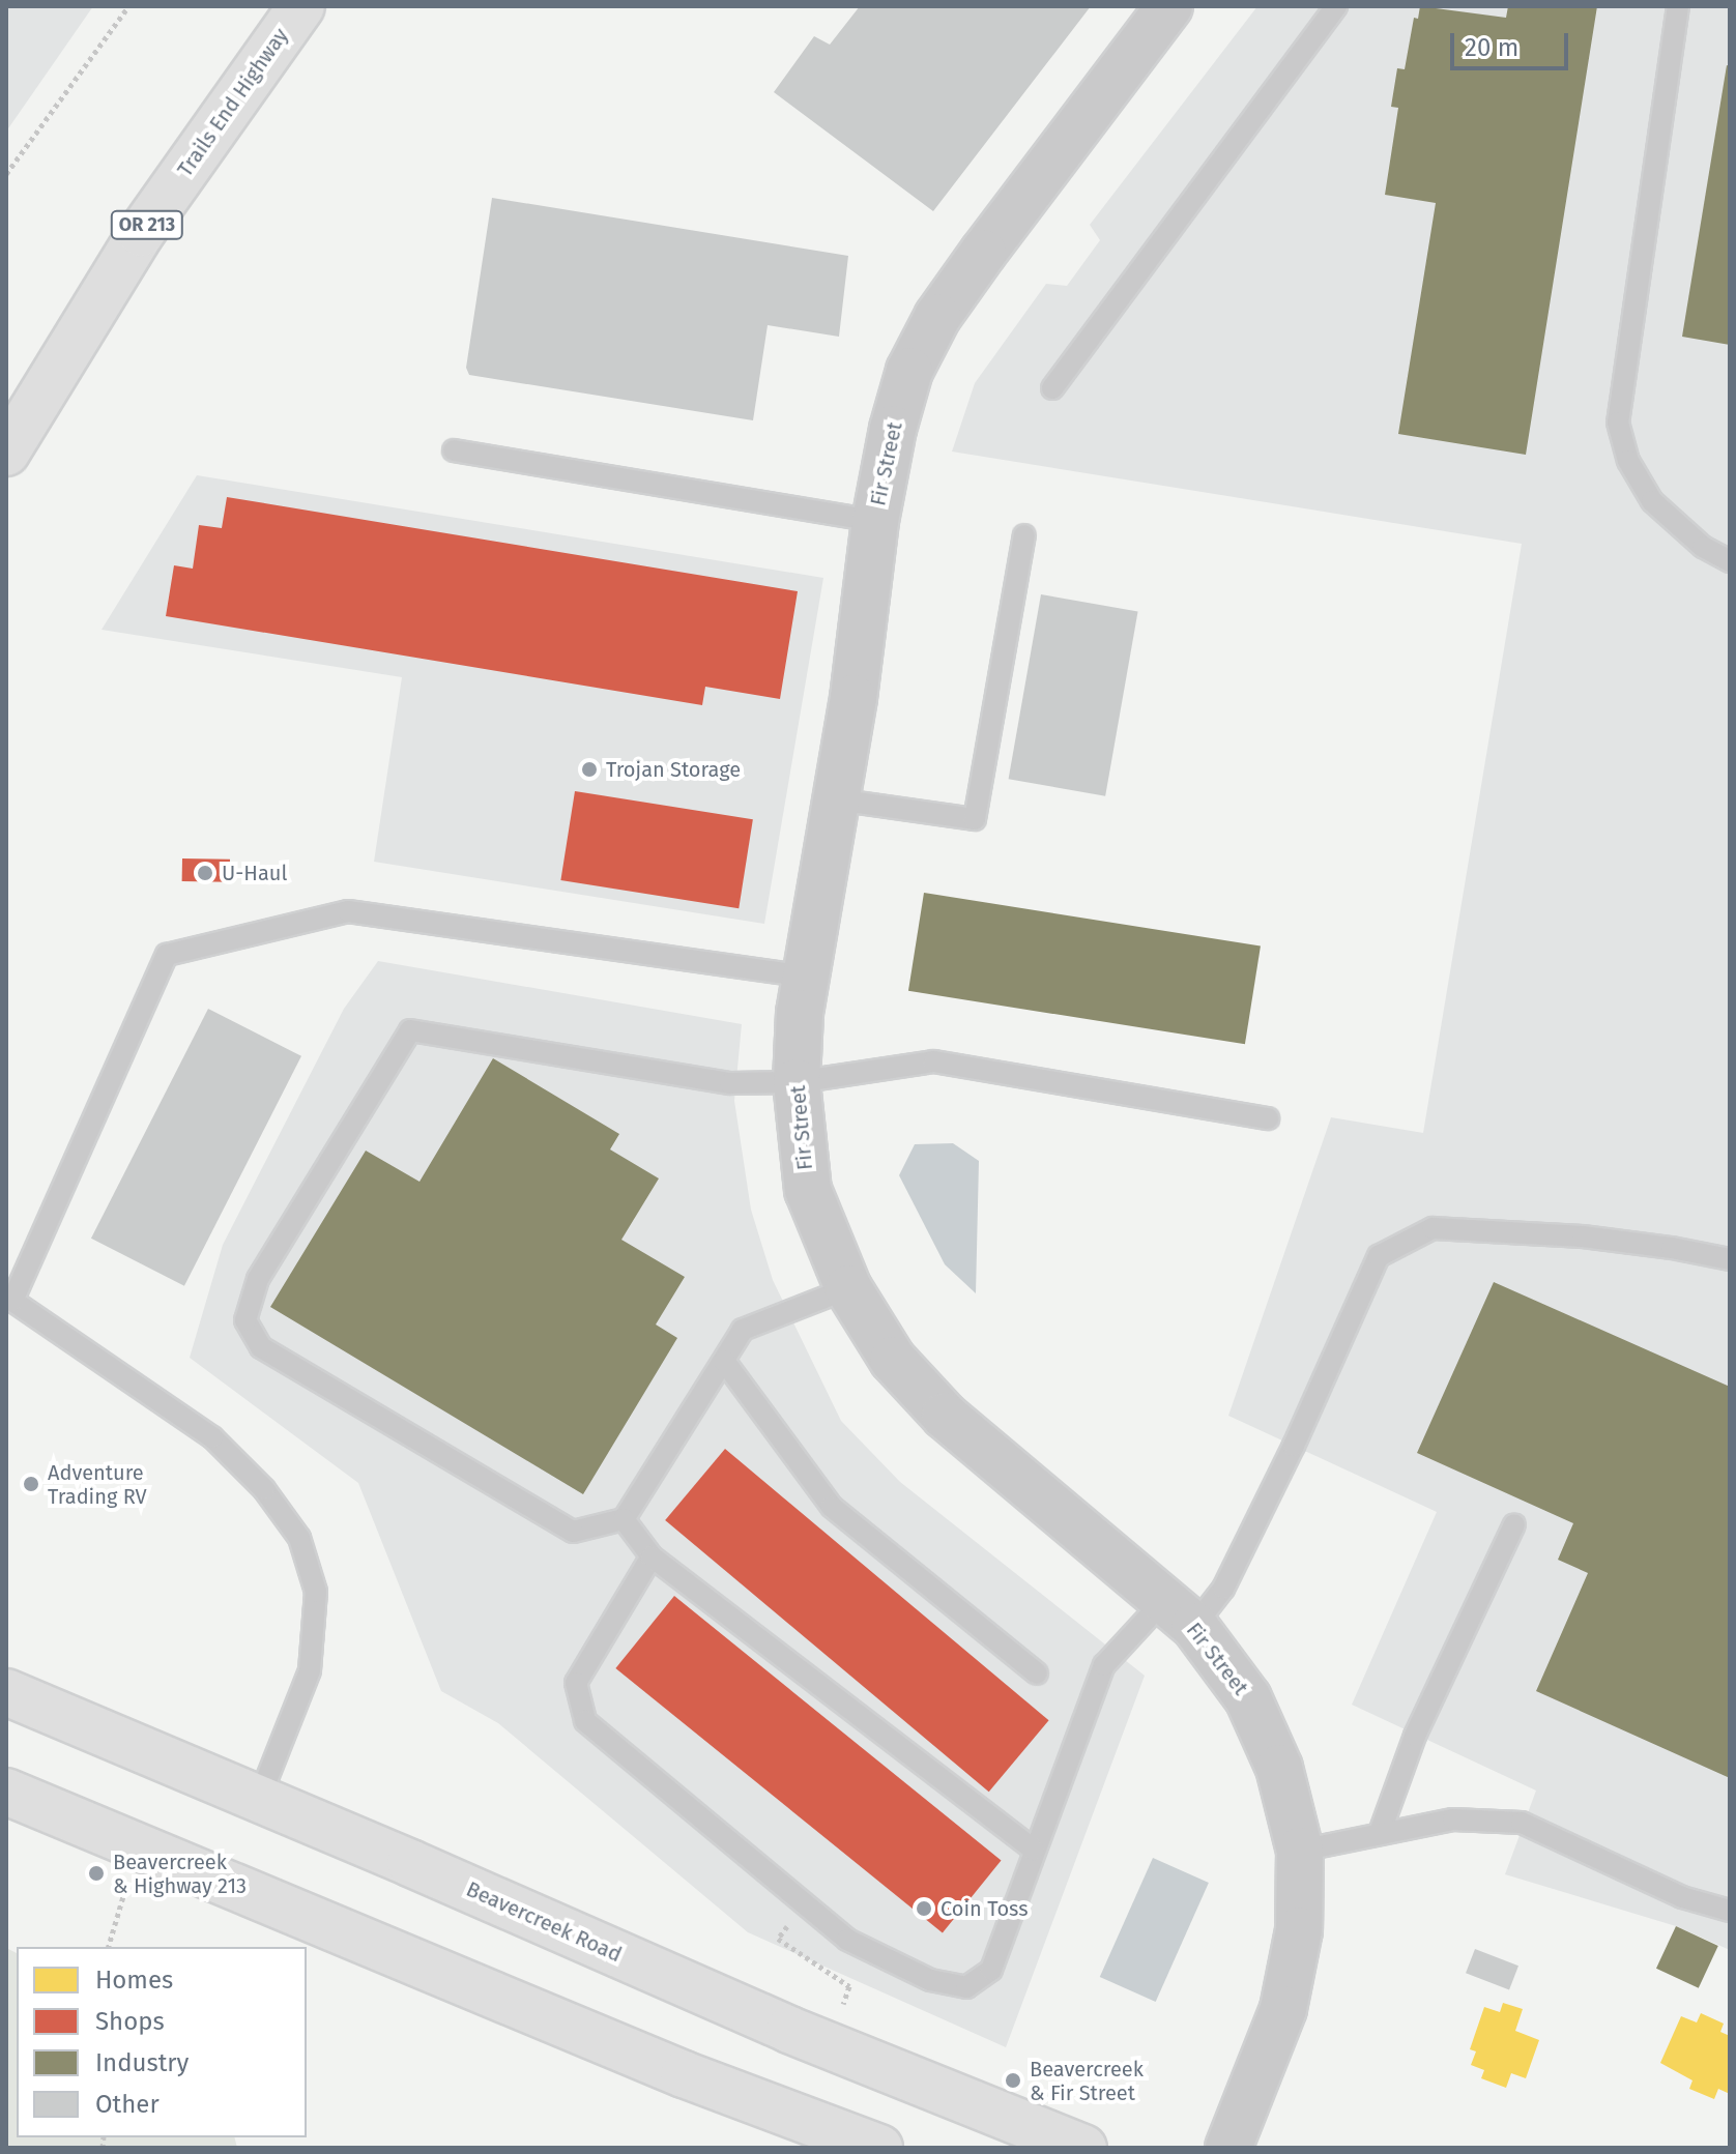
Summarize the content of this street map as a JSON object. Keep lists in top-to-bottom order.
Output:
{
  "streets": {
    "main road": ["Trails End Highway", "OR 213", "Beavercreek Road"],
    "street": ["Fir Street"]
  },
  "places": [
    "Trojan Storage",
    "U-Haul",
    "Adventure Trading RV",
    "Beavercreek & Highway 213",
    "Coin Toss",
    "Beavercreek & Fir Street"
  ],
  "legend": [
    "Homes",
    "Shops",
    "Industry",
    "Other"
  ],
  "scale_bar": "20 m"
}
